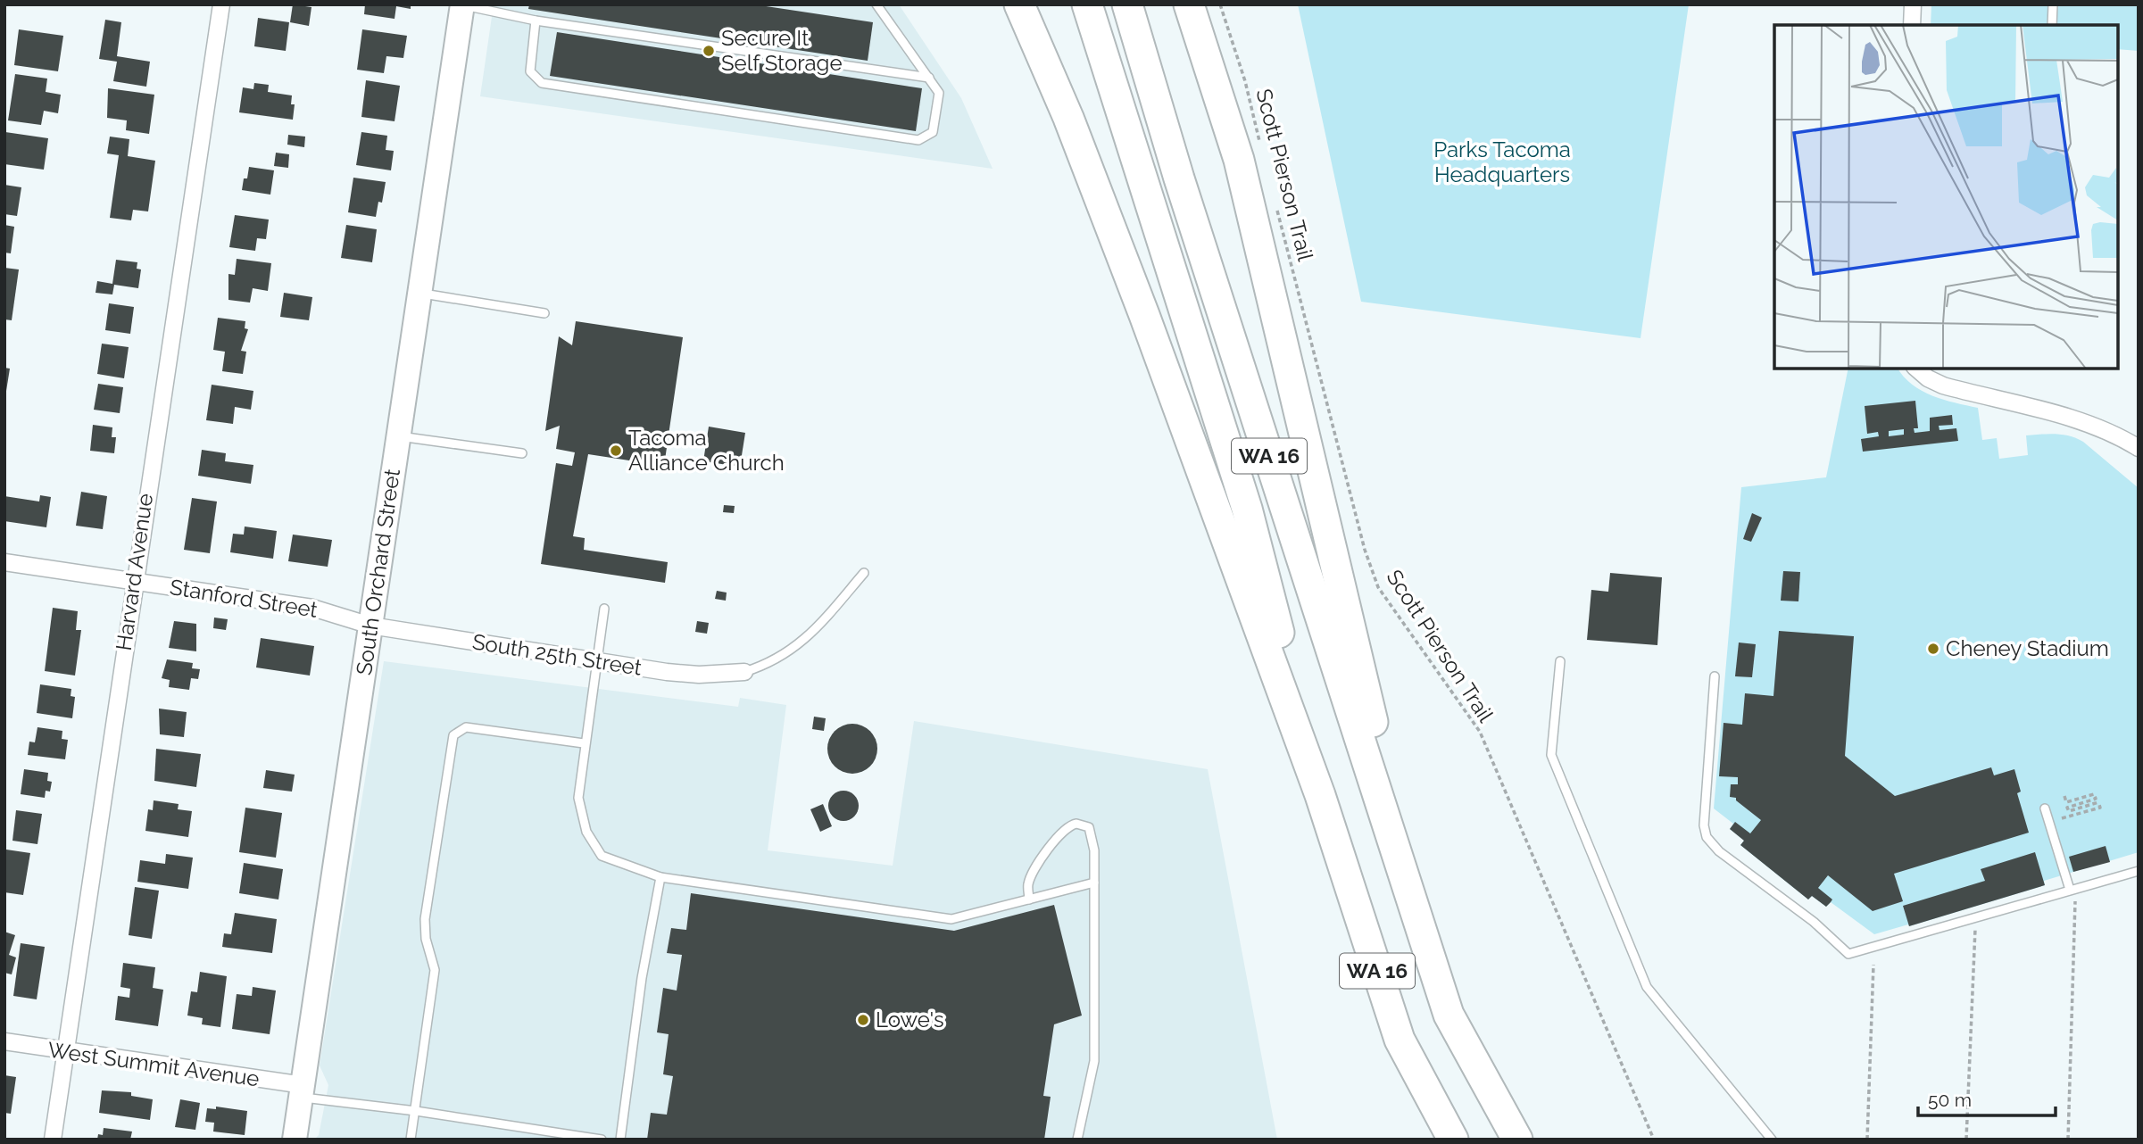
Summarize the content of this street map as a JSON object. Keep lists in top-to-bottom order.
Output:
{
  "streets": {
    "highway": ["WA 16"],
    "main road": ["South Orchard Street"],
    "street": [
      "Harvard Avenue",
      "Stanford Street",
      "South 25th Street",
      "West Summit Avenue"
    ],
    "path": ["Scott Pierson Trail"]
  },
  "crossings": [
    ["Harvard Avenue", "Stanford Street"],
    ["Harvard Avenue", "West Summit Avenue"],
    ["South Orchard Street", "Stanford Street"],
    ["South Orchard Street", "South 25th Street"],
    ["South Orchard Street", "West Summit Avenue"],
    ["Stanford Street", "South 25th Street"]
  ],
  "parks": ["Parks Tacoma Headquarters"],
  "places": [
    "Secure It Self Storage",
    "Tacoma Alliance Church",
    "Cheney Stadium",
    "Lowe's"
  ],
  "scale_bar": "50 m"
}
